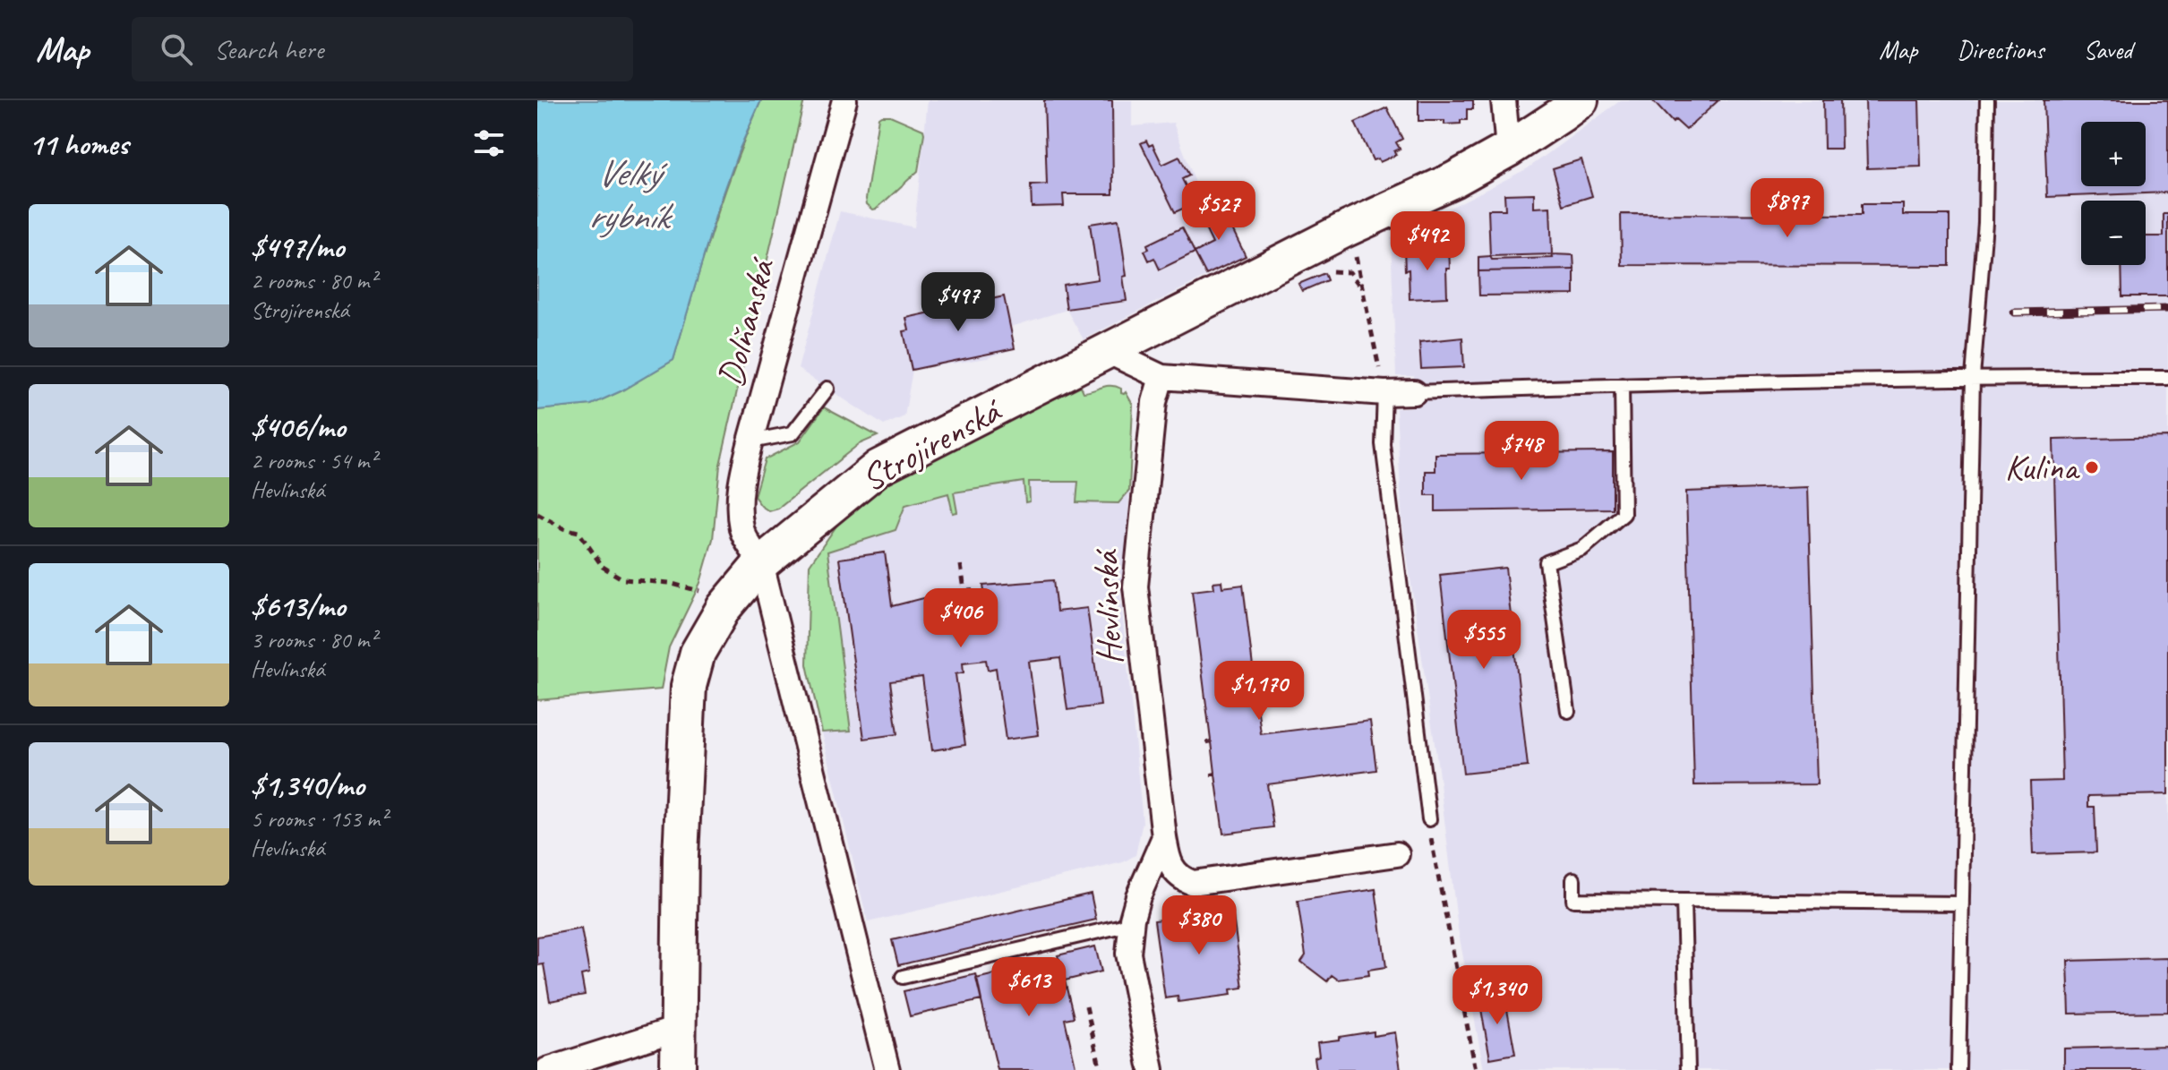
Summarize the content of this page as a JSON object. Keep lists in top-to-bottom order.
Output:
{
  "streets": {
    "street": ["Dolňanská", "Strojírenská", "Hevlínská"]
  },
  "crossings": [
    ["Dolňanská", "Strojírenská"]
  ],
  "water": ["Velký rybník"],
  "places": ["Kulina"],
  "page": {
    "header": "Map",
    "search": "Search here",
    "nav": ["Map", "Directions", "Saved"],
    "heading": "11 homes",
    "map_buttons": ["+", "−"],
    "price": [
      "$897",
      "$527",
      "$492",
      "$497",
      "$748",
      "$406",
      "$555",
      "$1,170",
      "$380",
      "$613",
      "$1,340"
    ],
    "list": [
      {
        "name": "$497/mo",
        "note": "2 rooms · 80 m² · Strojírenská"
      },
      {
        "name": "$406/mo",
        "note": "2 rooms · 54 m² · Hevlínská"
      },
      {
        "name": "$613/mo",
        "note": "3 rooms · 80 m² · Hevlínská"
      },
      {
        "name": "$1,340/mo",
        "note": "5 rooms · 153 m² · Hevlínská"
      }
    ]
  }
}
